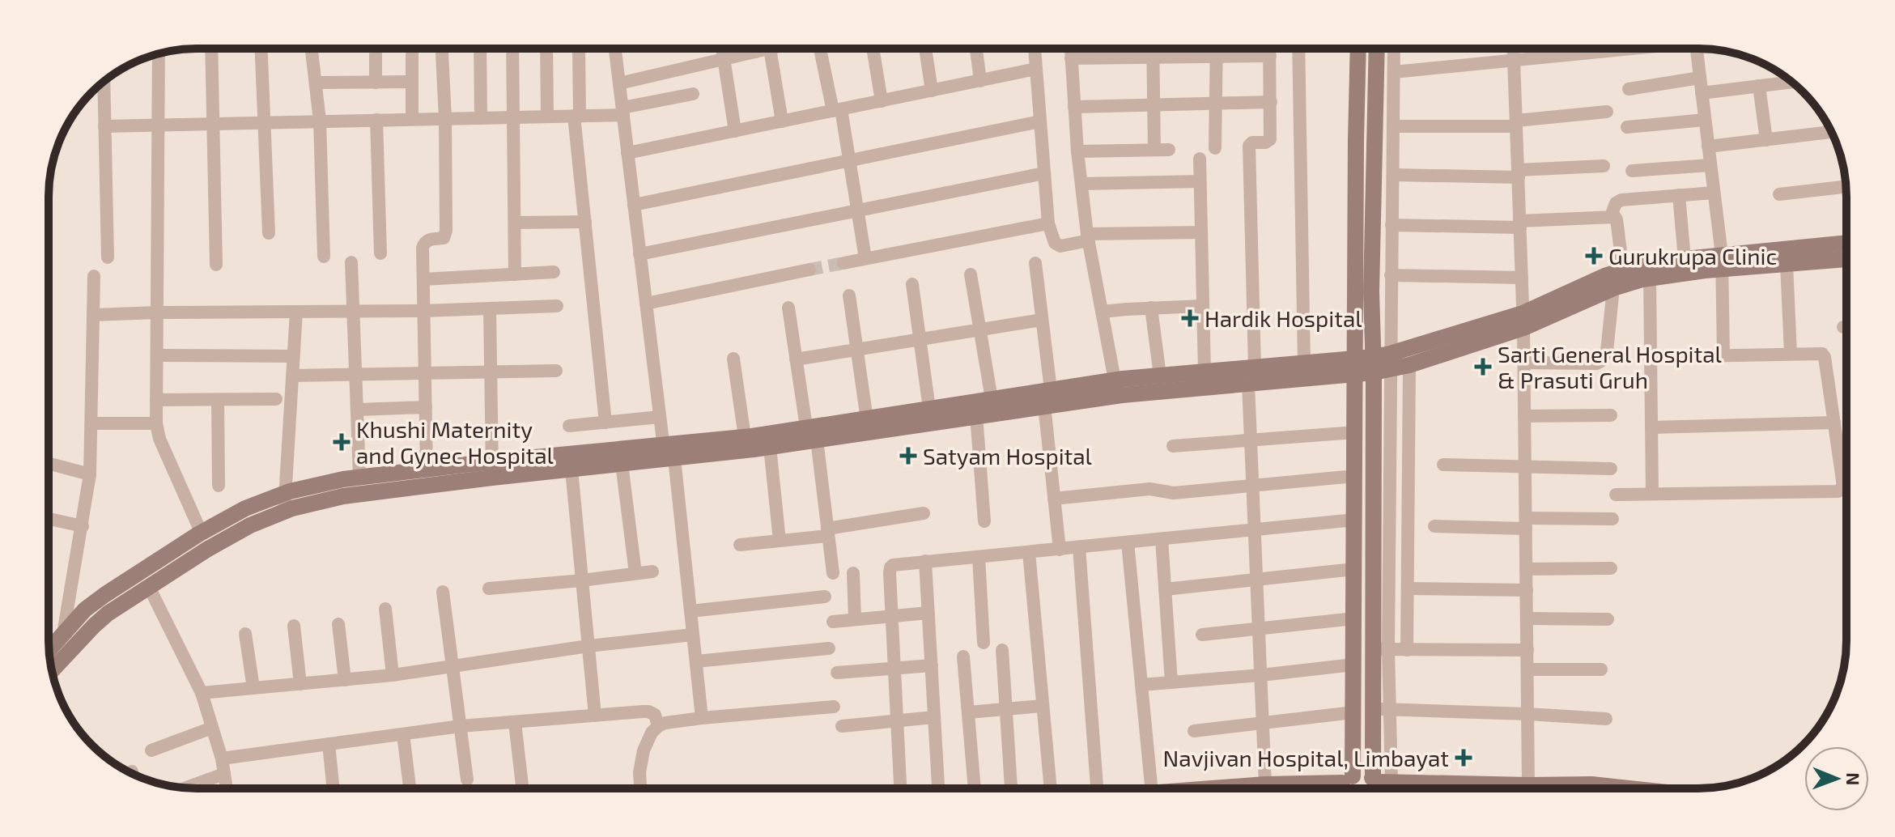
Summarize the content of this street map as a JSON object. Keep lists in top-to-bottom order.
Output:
{
  "places": {
    "health": [
      "Gurukrupa Clinic",
      "Hardik Hospital",
      "Sarti General Hospital & Prasuti Gruh",
      "Khushi Maternity and Gynec Hospital",
      "Satyam Hospital",
      "Navjivan Hospital, Limbayat"
    ]
  },
  "north": "right"
}
